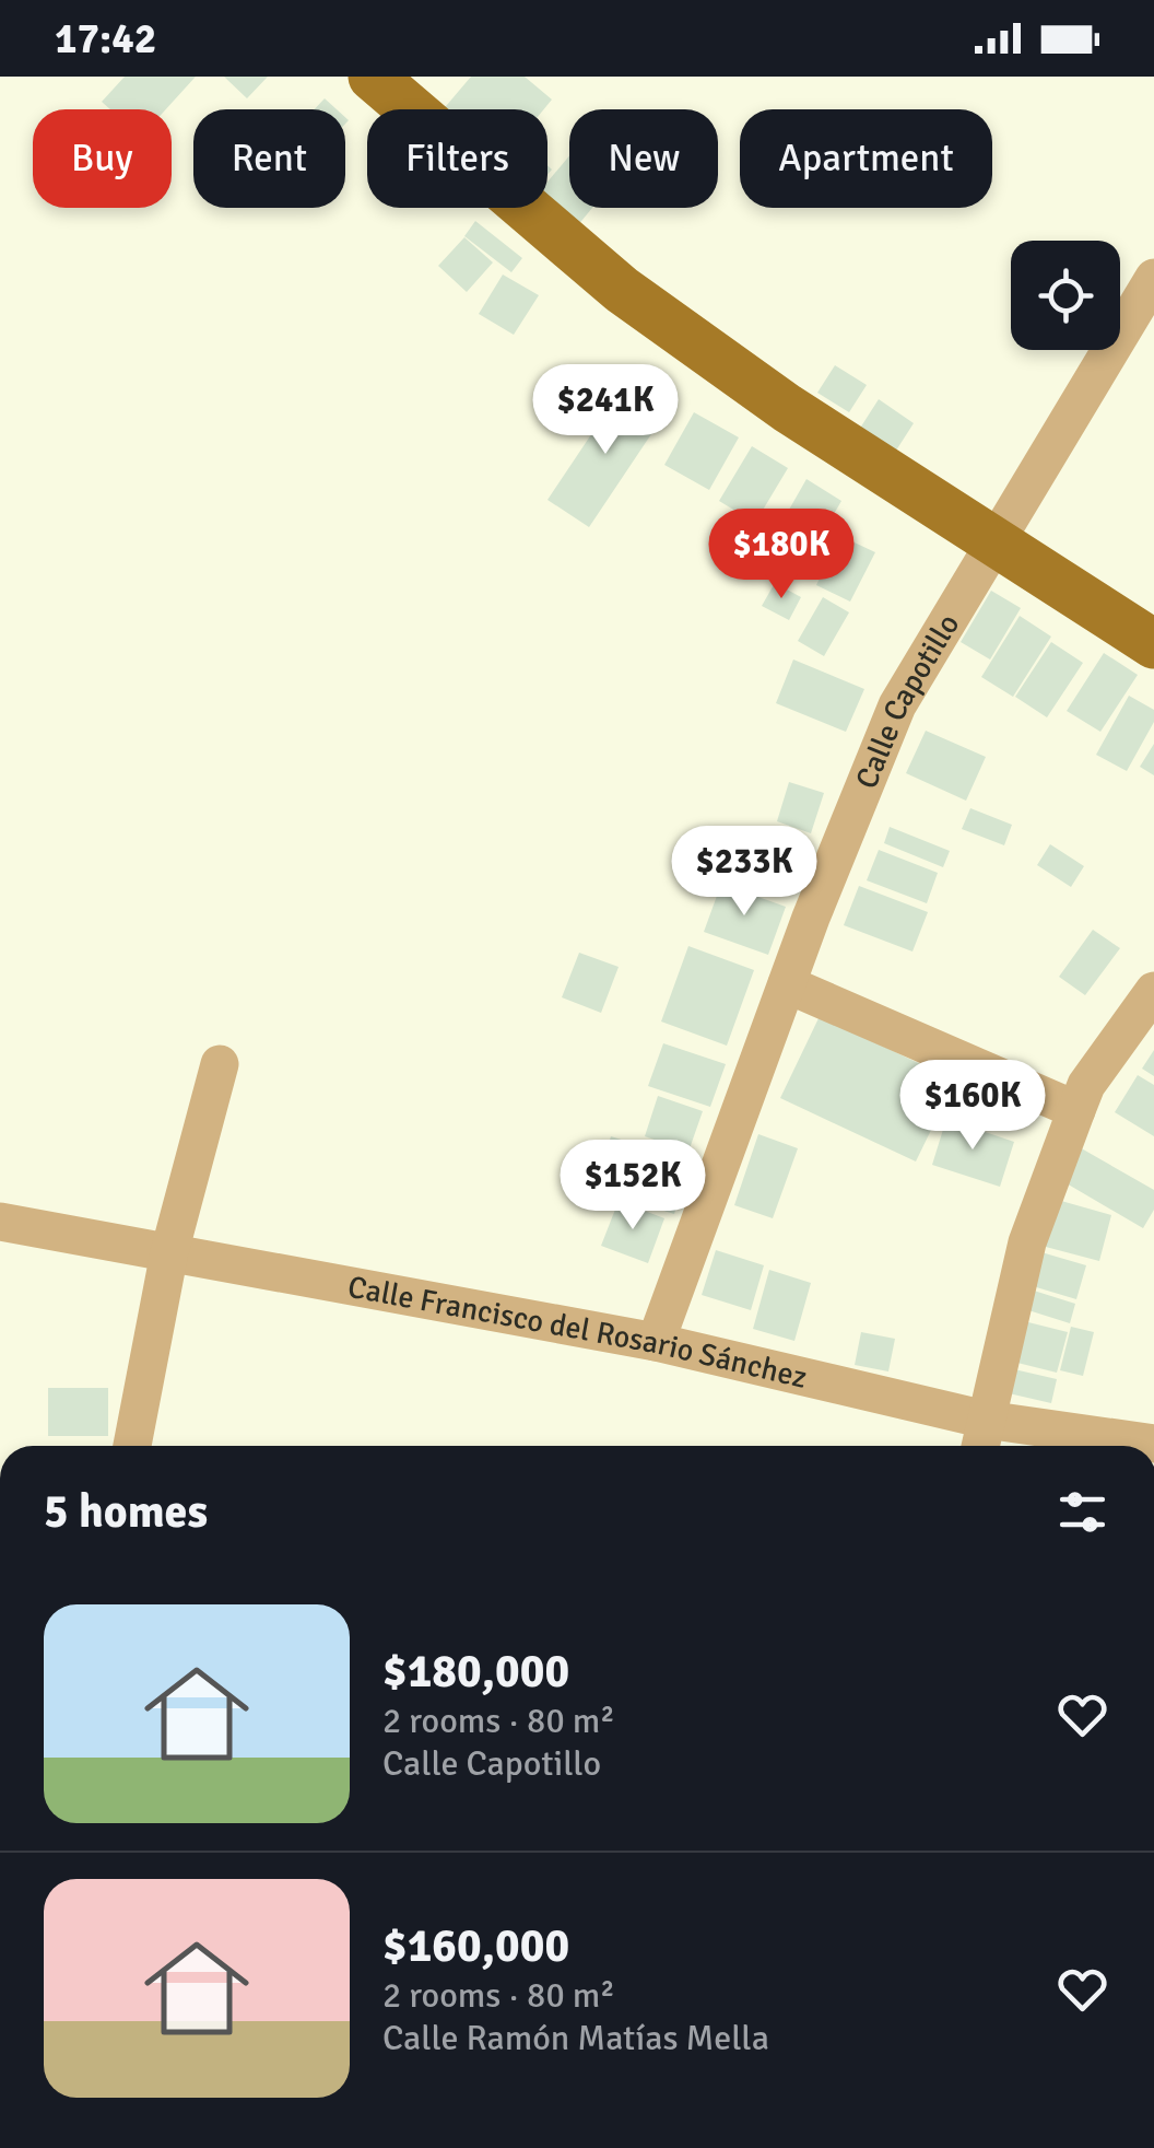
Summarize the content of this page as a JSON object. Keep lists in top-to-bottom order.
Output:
{
  "streets": {
    "street": ["Calle Capotillo", "Calle Francisco del Rosario Sánchez"]
  },
  "crossings": [
    ["Calle Capotillo", "Calle Francisco del Rosario Sánchez"]
  ],
  "page": {
    "status": "17:42",
    "chip": [
      "Buy",
      "Rent",
      "Filters",
      "New",
      "Apartment"
    ],
    "price": [
      "$241K",
      "$180K",
      "$233K",
      "$160K",
      "$152K"
    ],
    "heading": "5 homes",
    "list": [
      {
        "name": "$180,000",
        "note": "2 rooms · 80 m² · Calle Capotillo"
      },
      {
        "name": "$160,000",
        "note": "2 rooms · 80 m² · Calle Ramón Matías Mella"
      }
    ]
  }
}
